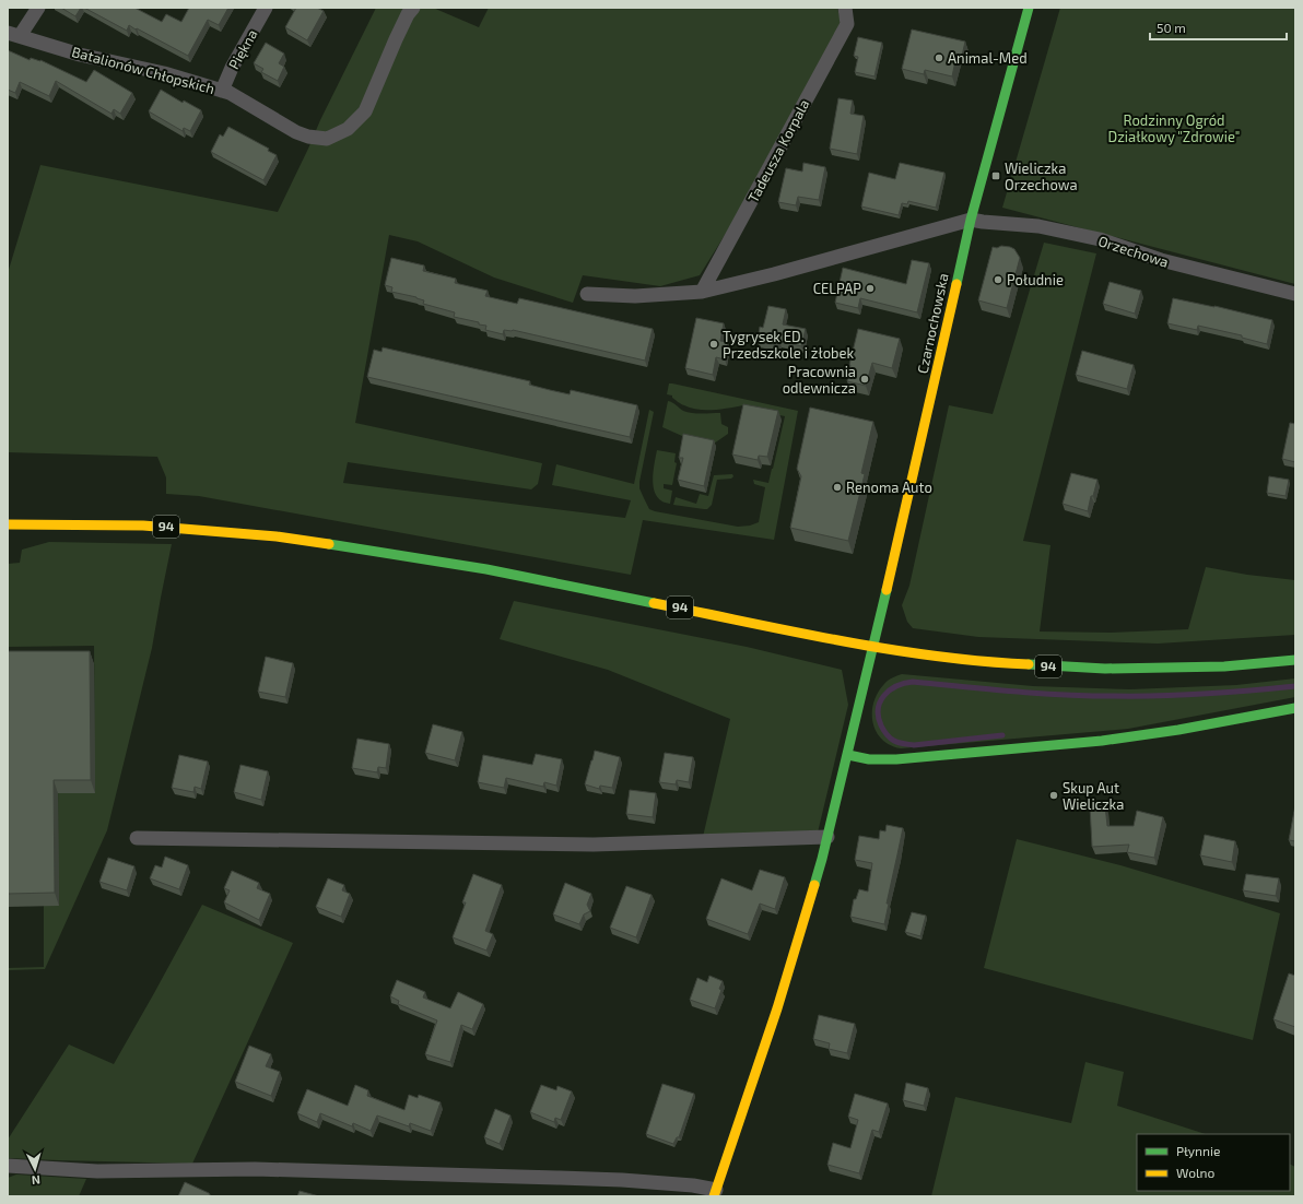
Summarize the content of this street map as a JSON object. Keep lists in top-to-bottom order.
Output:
{
  "streets": {
    "street": [
      "Piękna",
      "Batalionów Chłopskich",
      "Tadeusza Korpala",
      "Orzechowa",
      "Czarnochowska",
      "94"
    ]
  },
  "crossings": [
    ["Piękna", "Batalionów Chłopskich"],
    ["Orzechowa", "Czarnochowska"],
    ["Czarnochowska", "94"]
  ],
  "parks": ["Rodzinny Ogród Działkowy \"Zdrowie\""],
  "places": {
    "other": [
      "Animal-Med",
      "Południe",
      "CELPAP",
      "Tygrysek ED. Przedszkole i żłobek",
      "Pracownia odlewnicza",
      "Renoma Auto",
      "Skup Aut Wieliczka"
    ],
    "transit": ["Wieliczka Orzechowa"]
  },
  "legend": ["Płynnie", "Wolno"],
  "scale_bar": "50 m",
  "north": "bottom"
}
